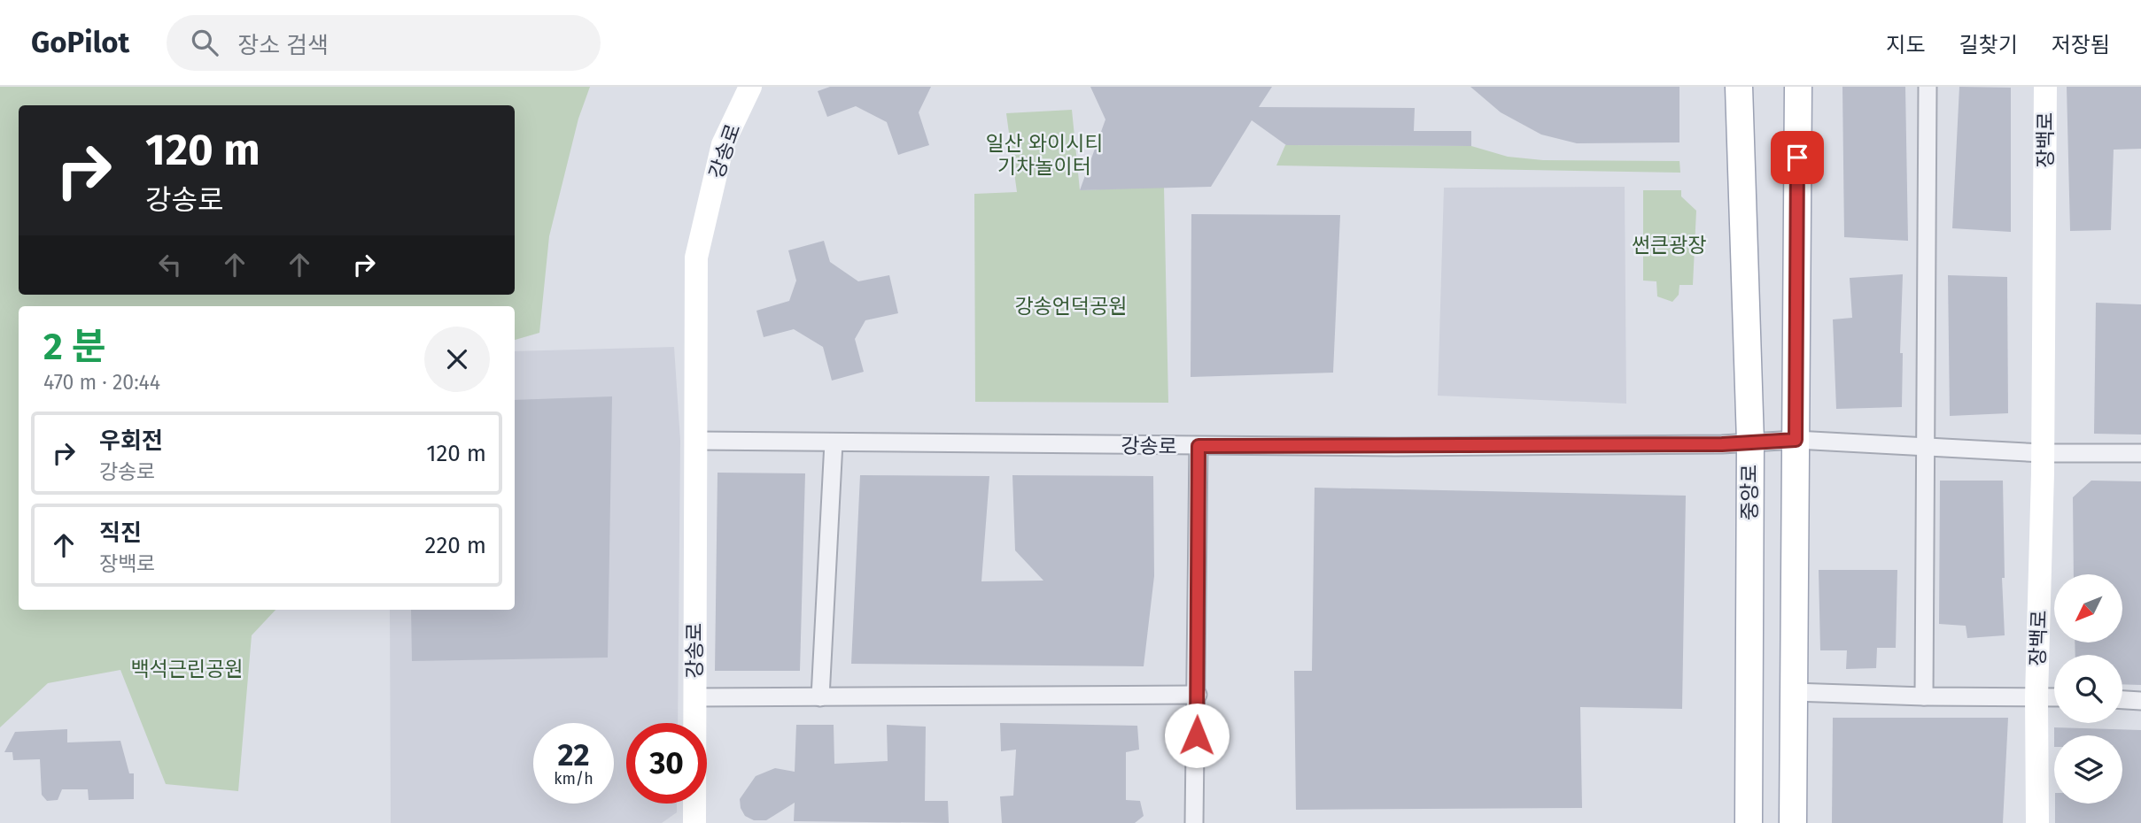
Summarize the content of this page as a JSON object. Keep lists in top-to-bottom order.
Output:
{
  "streets": {
    "main road": ["중앙로"],
    "street": ["장백로", "강송로"]
  },
  "crossings": [
    ["강송로", "중앙로"]
  ],
  "parks": [
    "일산 와이시티 기차놀이터",
    "썬큰광장",
    "강송언덕공원",
    "백석근린공원"
  ],
  "north": "bottom left",
  "page": {
    "header": "GoPilot",
    "search": "장소 검색",
    "nav": ["지도", "길찾기", "저장됨"],
    "turn": ["120 m", "강송로"],
    "heading": ["2 분", "470 m · 20:44"],
    "list": [
      {
        "name": "우회전",
        "note": "강송로",
        "value": "120 m"
      },
      {
        "name": "직진",
        "note": "장백로",
        "value": "220 m"
      }
    ],
    "speed": "22 km/h",
    "limit": "30"
  }
}
